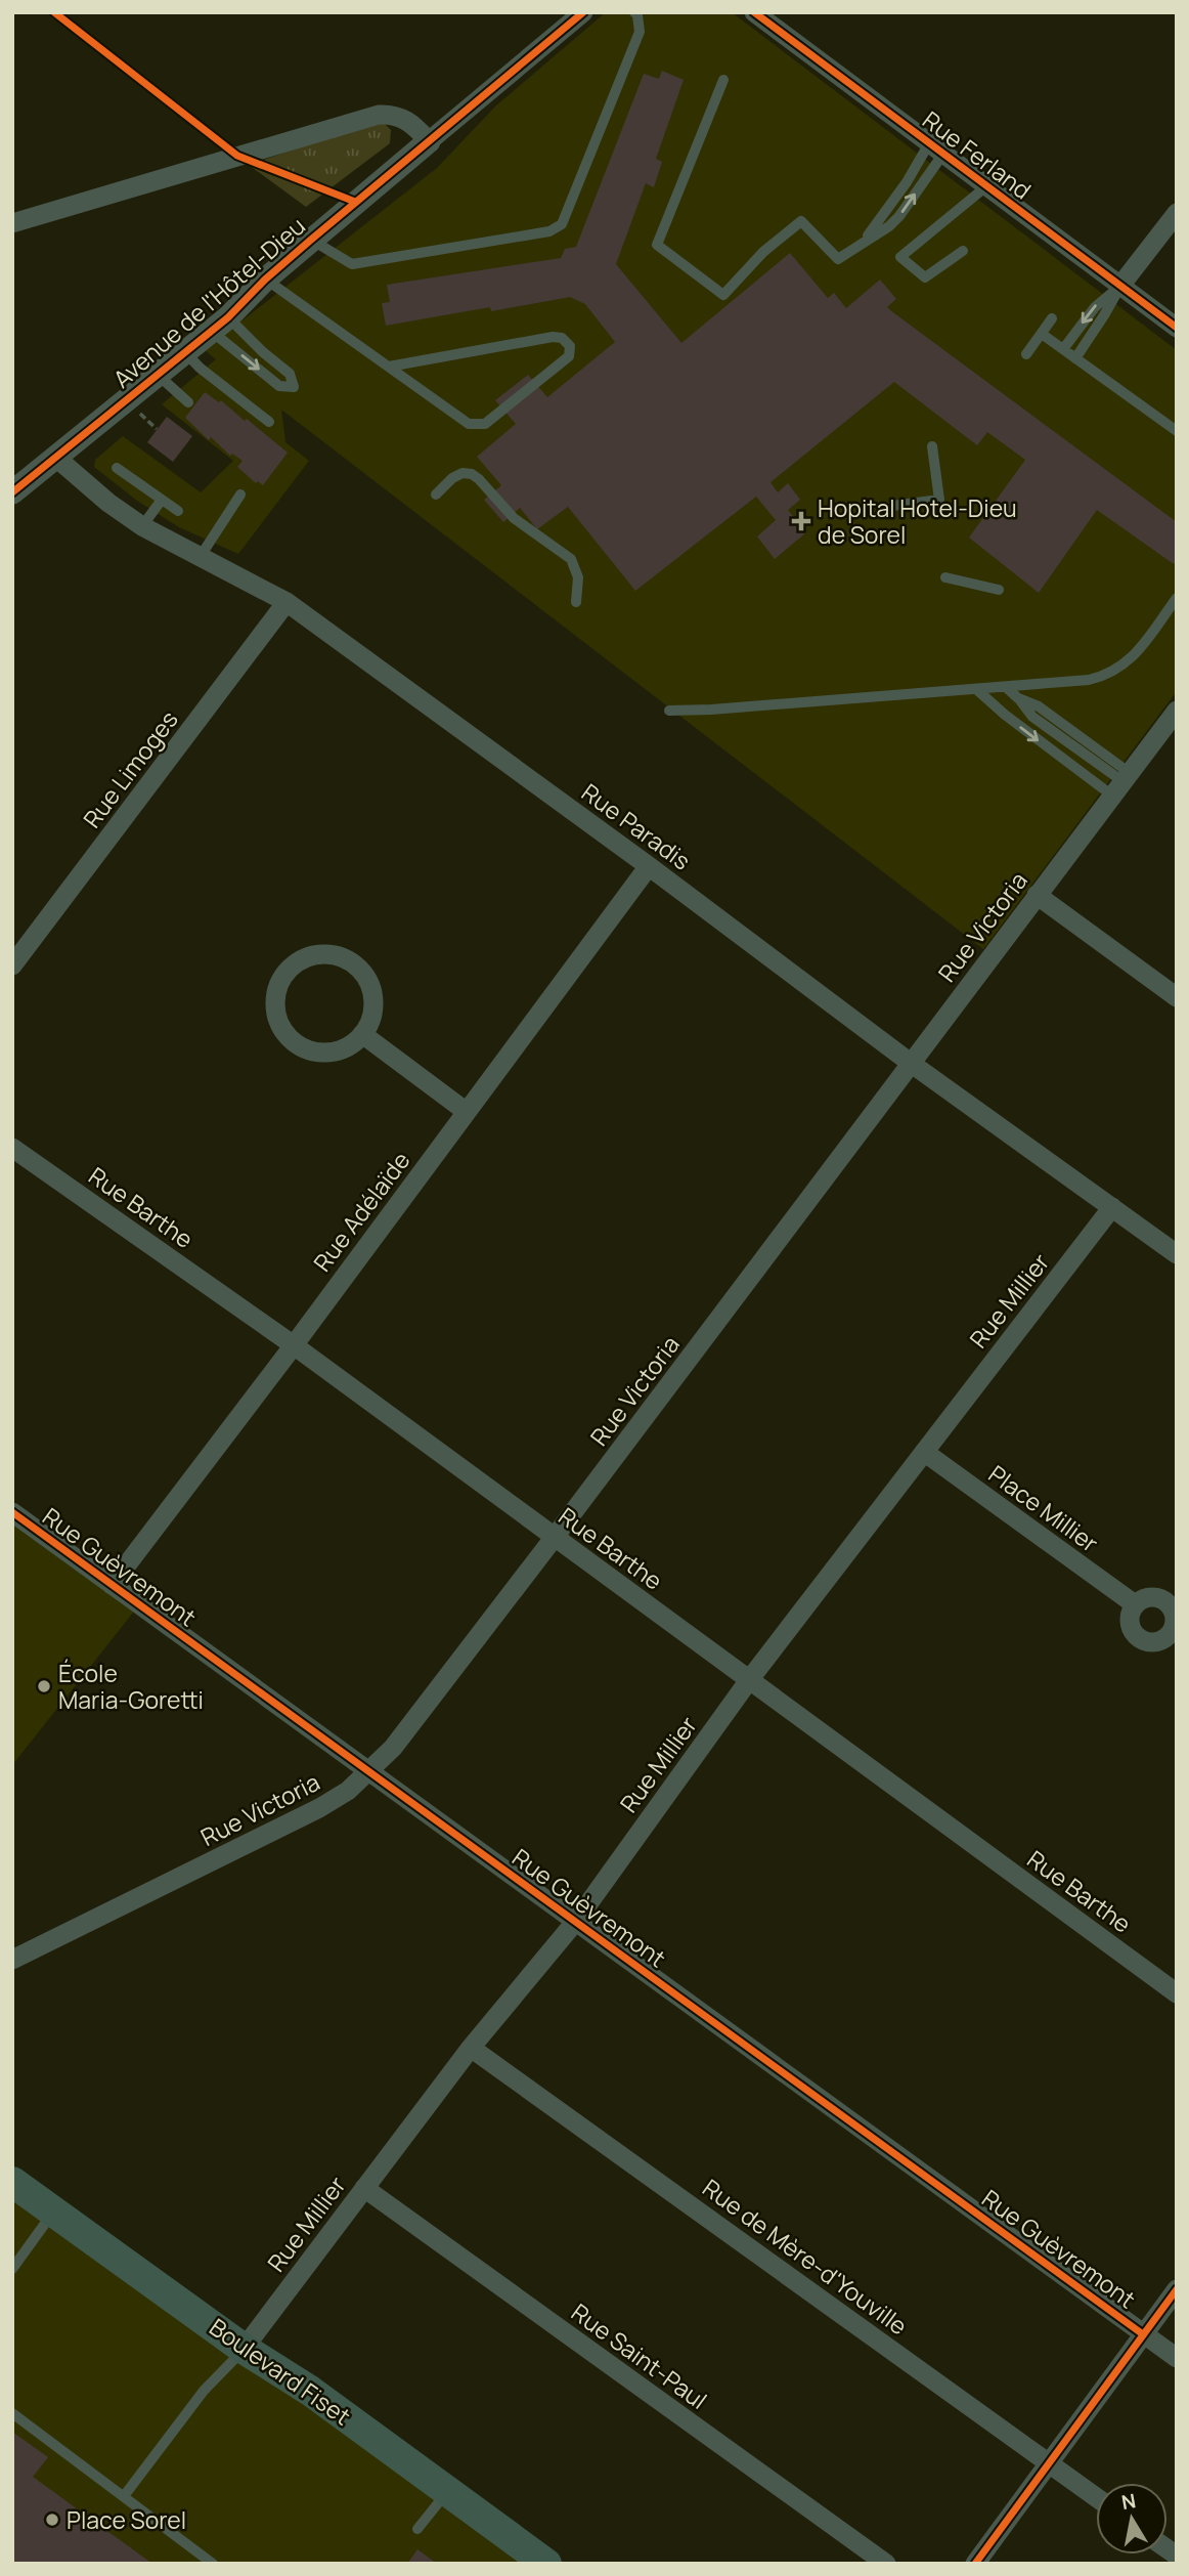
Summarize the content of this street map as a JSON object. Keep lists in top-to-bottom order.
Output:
{
  "streets": {
    "main road": ["Boulevard Fiset"],
    "street": [
      "Rue Ferland",
      "Avenue de l'Hôtel-Dieu",
      "Rue Limoges",
      "Rue Paradis",
      "Rue Victoria",
      "Rue Barthe",
      "Rue Adélaïde",
      "Rue Millier",
      "Place Millier",
      "Rue Guèvremont",
      "Rue de Mère-d'Youville",
      "Rue Saint-Paul"
    ]
  },
  "crossings": [
    ["Avenue de l'Hôtel-Dieu", "Rue Paradis"],
    ["Rue Limoges", "Rue Paradis"],
    ["Rue Paradis", "Rue Victoria"],
    ["Rue Paradis", "Rue Adélaïde"],
    ["Rue Paradis", "Rue Millier"],
    ["Rue Victoria", "Rue Barthe"],
    ["Rue Victoria", "Rue Guèvremont"],
    ["Rue Barthe", "Rue Adélaïde"],
    ["Rue Barthe", "Rue Millier"],
    ["Rue Adélaïde", "Rue Guèvremont"],
    ["Rue Millier", "Place Millier"],
    ["Rue Millier", "Rue Guèvremont"],
    ["Rue Millier", "Rue de Mère-d'Youville"],
    ["Rue Millier", "Rue Saint-Paul"],
    ["Rue Millier", "Boulevard Fiset"]
  ],
  "places": {
    "health": ["Hopital Hotel-Dieu de Sorel"],
    "other": ["École Maria-Goretti", "Place Sorel"]
  },
  "north": "top"
}
